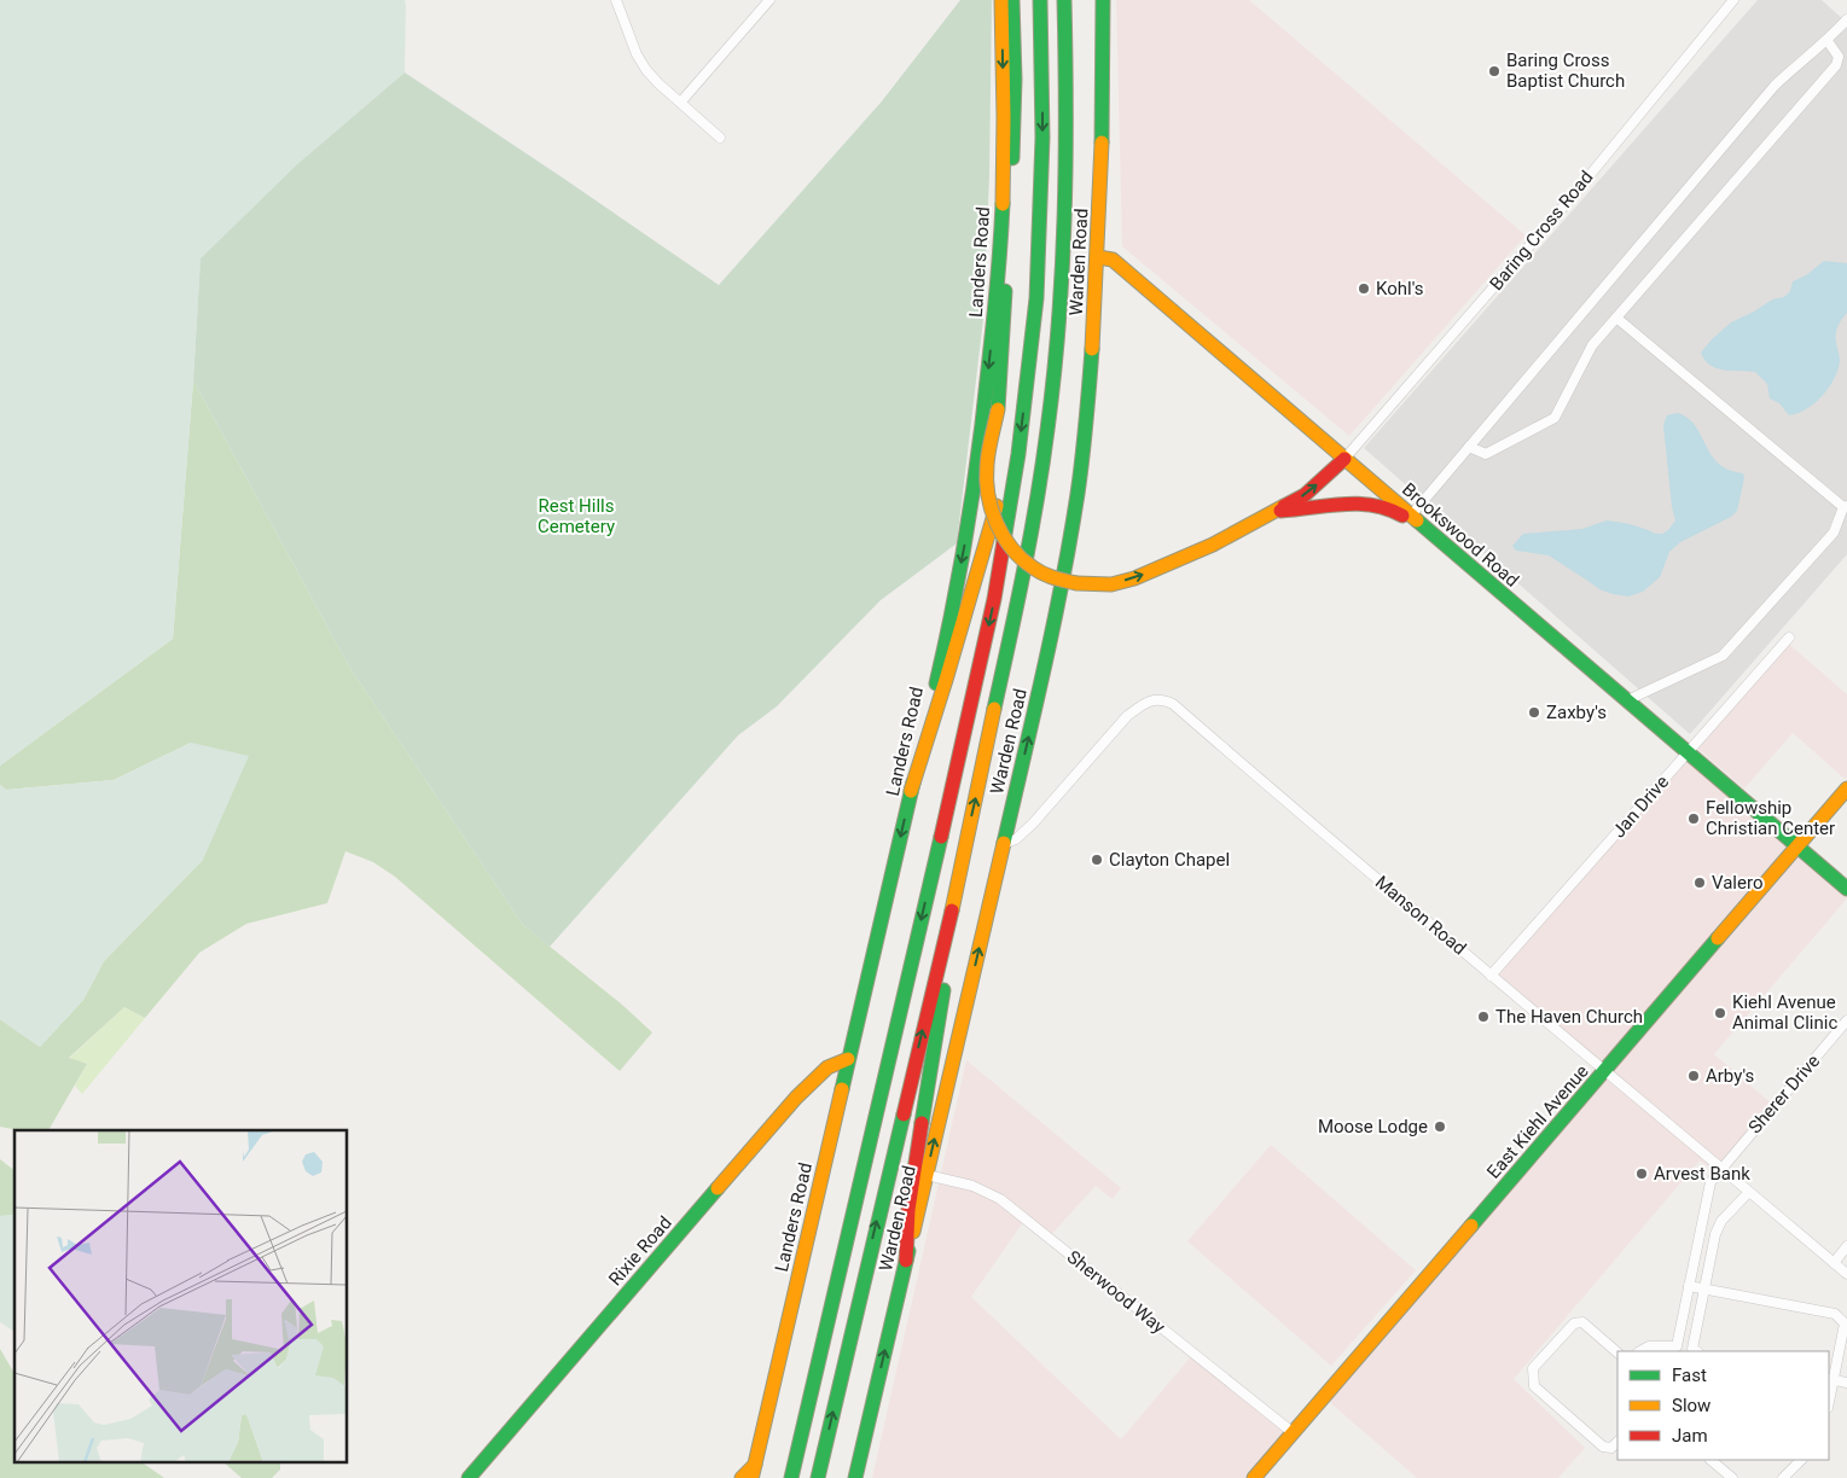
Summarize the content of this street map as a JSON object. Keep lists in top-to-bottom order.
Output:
{
  "streets": {
    "main road": [
      "Landers Road",
      "Warden Road",
      "Brookswood Road",
      "East Kiehl Avenue",
      "Rixie Road"
    ],
    "street": [
      "Baring Cross Road",
      "Jan Drive",
      "Manson Road",
      "Sherer Drive",
      "Sherwood Way"
    ]
  },
  "crossings": [
    ["Baring Cross Road", "Brookswood Road"],
    ["Landers Road", "Rixie Road"],
    ["Warden Road", "Brookswood Road"],
    ["Warden Road", "Manson Road"],
    ["Warden Road", "Sherwood Way"],
    ["Brookswood Road", "Jan Drive"],
    ["Brookswood Road", "East Kiehl Avenue"],
    ["Jan Drive", "Manson Road"],
    ["Manson Road", "Sherer Drive"],
    ["Manson Road", "East Kiehl Avenue"],
    ["East Kiehl Avenue", "Sherwood Way"]
  ],
  "parks": ["Rest Hills Cemetery"],
  "places": [
    "Baring Cross Baptist Church",
    "Kohl's",
    "Zaxby's",
    "Fellowship Christian Center",
    "Clayton Chapel",
    "Valero",
    "Kiehl Avenue Animal Clinic",
    "The Haven Church",
    "Arby's",
    "Moose Lodge",
    "Arvest Bank"
  ],
  "legend": ["Fast", "Slow", "Jam"]
}
